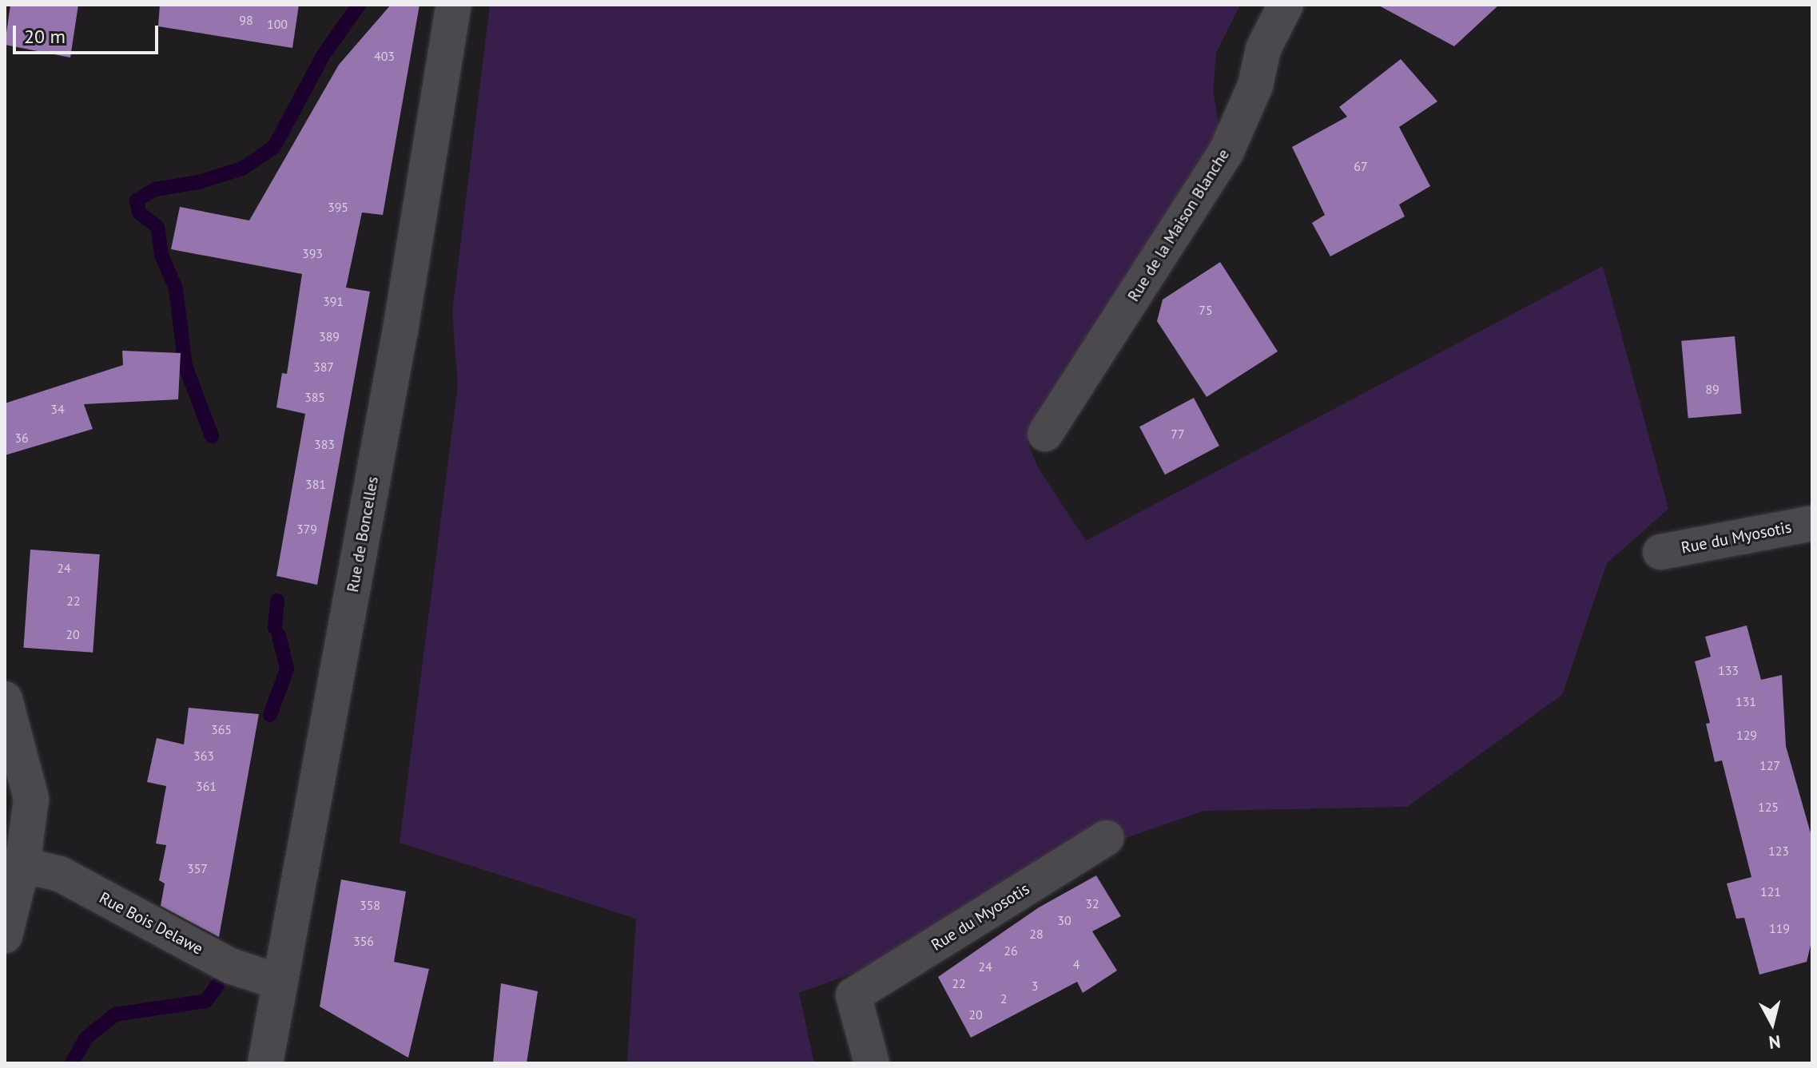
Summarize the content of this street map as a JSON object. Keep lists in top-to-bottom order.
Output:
{
  "streets": {
    "street": [
      "Rue de la Maison Blanche",
      "Rue de Boncelles",
      "Rue du Myosotis",
      "Rue Bois Delawe"
    ]
  },
  "crossings": [
    ["Rue de Boncelles", "Rue Bois Delawe"]
  ],
  "house_numbers": [
    "98",
    "100",
    "403",
    "67",
    "395",
    "393",
    "391",
    "75",
    "389",
    "387",
    "89",
    "385",
    "34",
    "77",
    "36",
    "383",
    "381",
    "379",
    "24",
    "22",
    "20",
    "133",
    "131",
    "365",
    "129",
    "363",
    "127",
    "361",
    "125",
    "123",
    "357",
    "121",
    "32",
    "358",
    "30",
    "119",
    "28",
    "356",
    "26",
    "4",
    "24",
    "22",
    "3",
    "2",
    "20"
  ],
  "scale_bar": "20 m",
  "north": "bottom"
}
